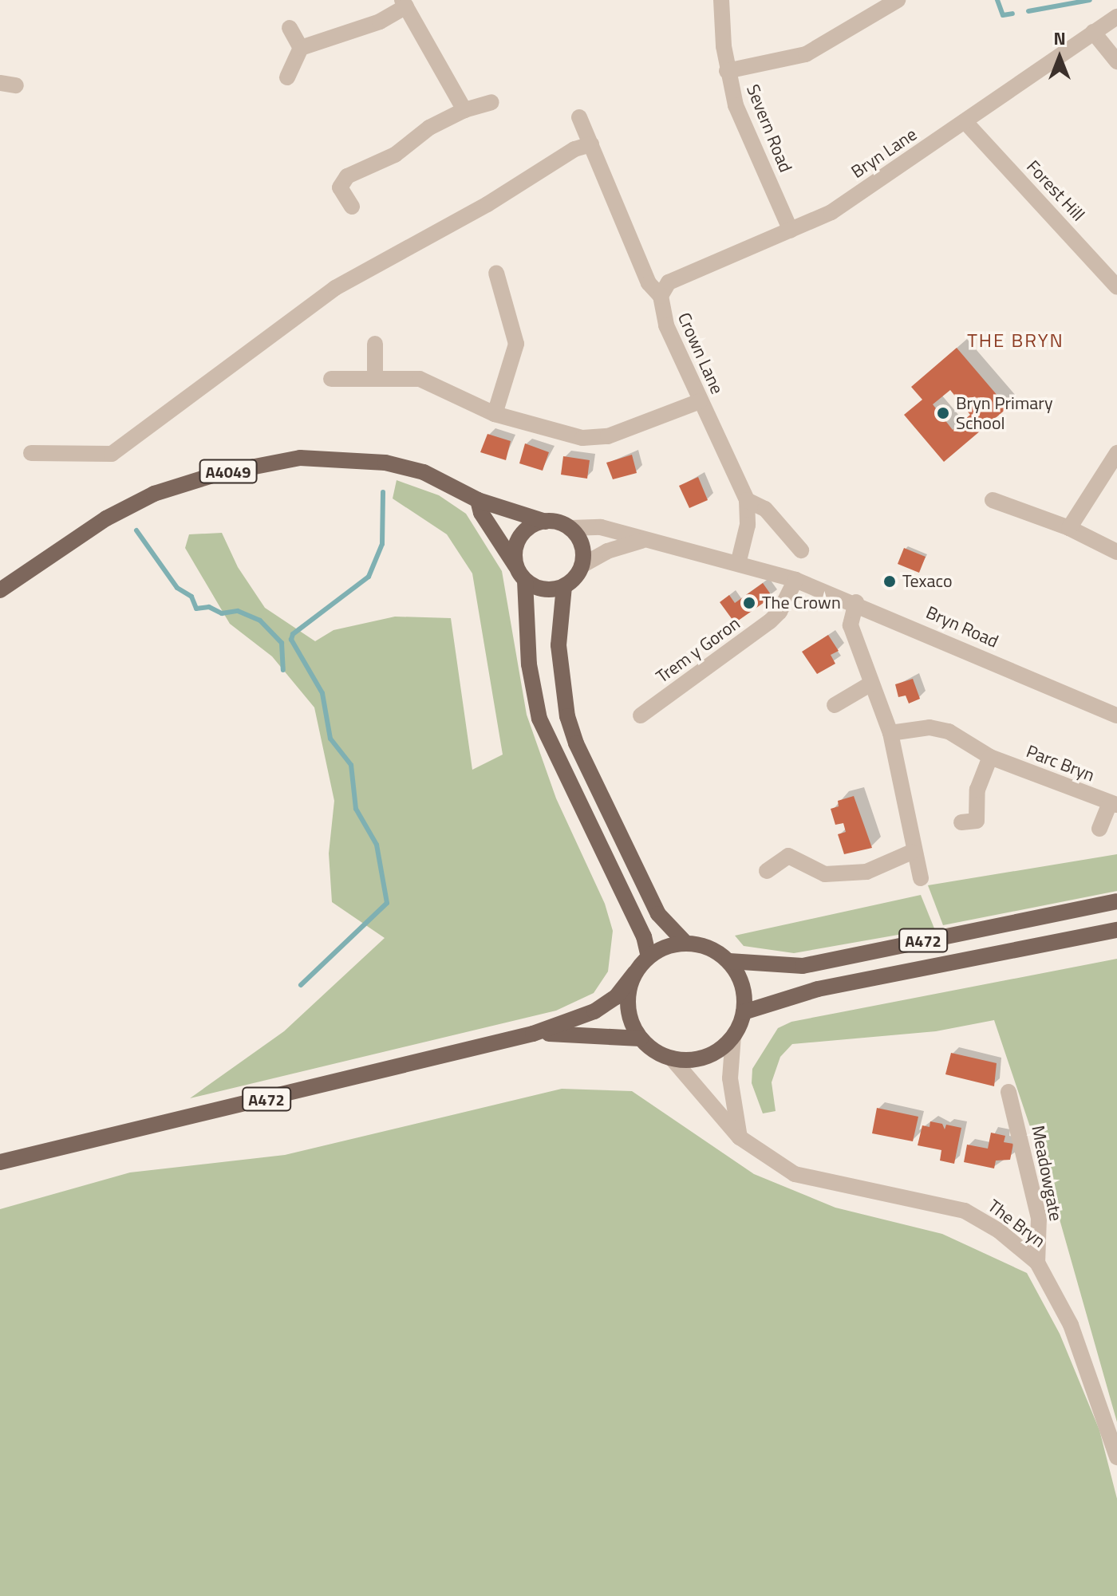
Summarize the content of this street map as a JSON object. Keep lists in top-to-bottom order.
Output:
{
  "streets": {
    "main road": ["A4049", "A472"],
    "street": [
      "Severn Road",
      "Bryn Lane",
      "Forest Hill",
      "Crown Lane",
      "Bryn Road",
      "Trem y Goron",
      "Parc Bryn",
      "Meadowgate",
      "The Bryn"
    ]
  },
  "crossings": [
    ["Severn Road", "Bryn Lane"],
    ["Bryn Lane", "Forest Hill"],
    ["Bryn Lane", "Crown Lane"],
    ["Crown Lane", "Bryn Road"],
    ["A4049", "Bryn Road"],
    ["Bryn Road", "Trem y Goron"],
    ["A472", "The Bryn"],
    ["Meadowgate", "The Bryn"]
  ],
  "districts": ["THE BRYN"],
  "places": ["Bryn Primary School", "Texaco", "The Crown"],
  "north": "top"
}
